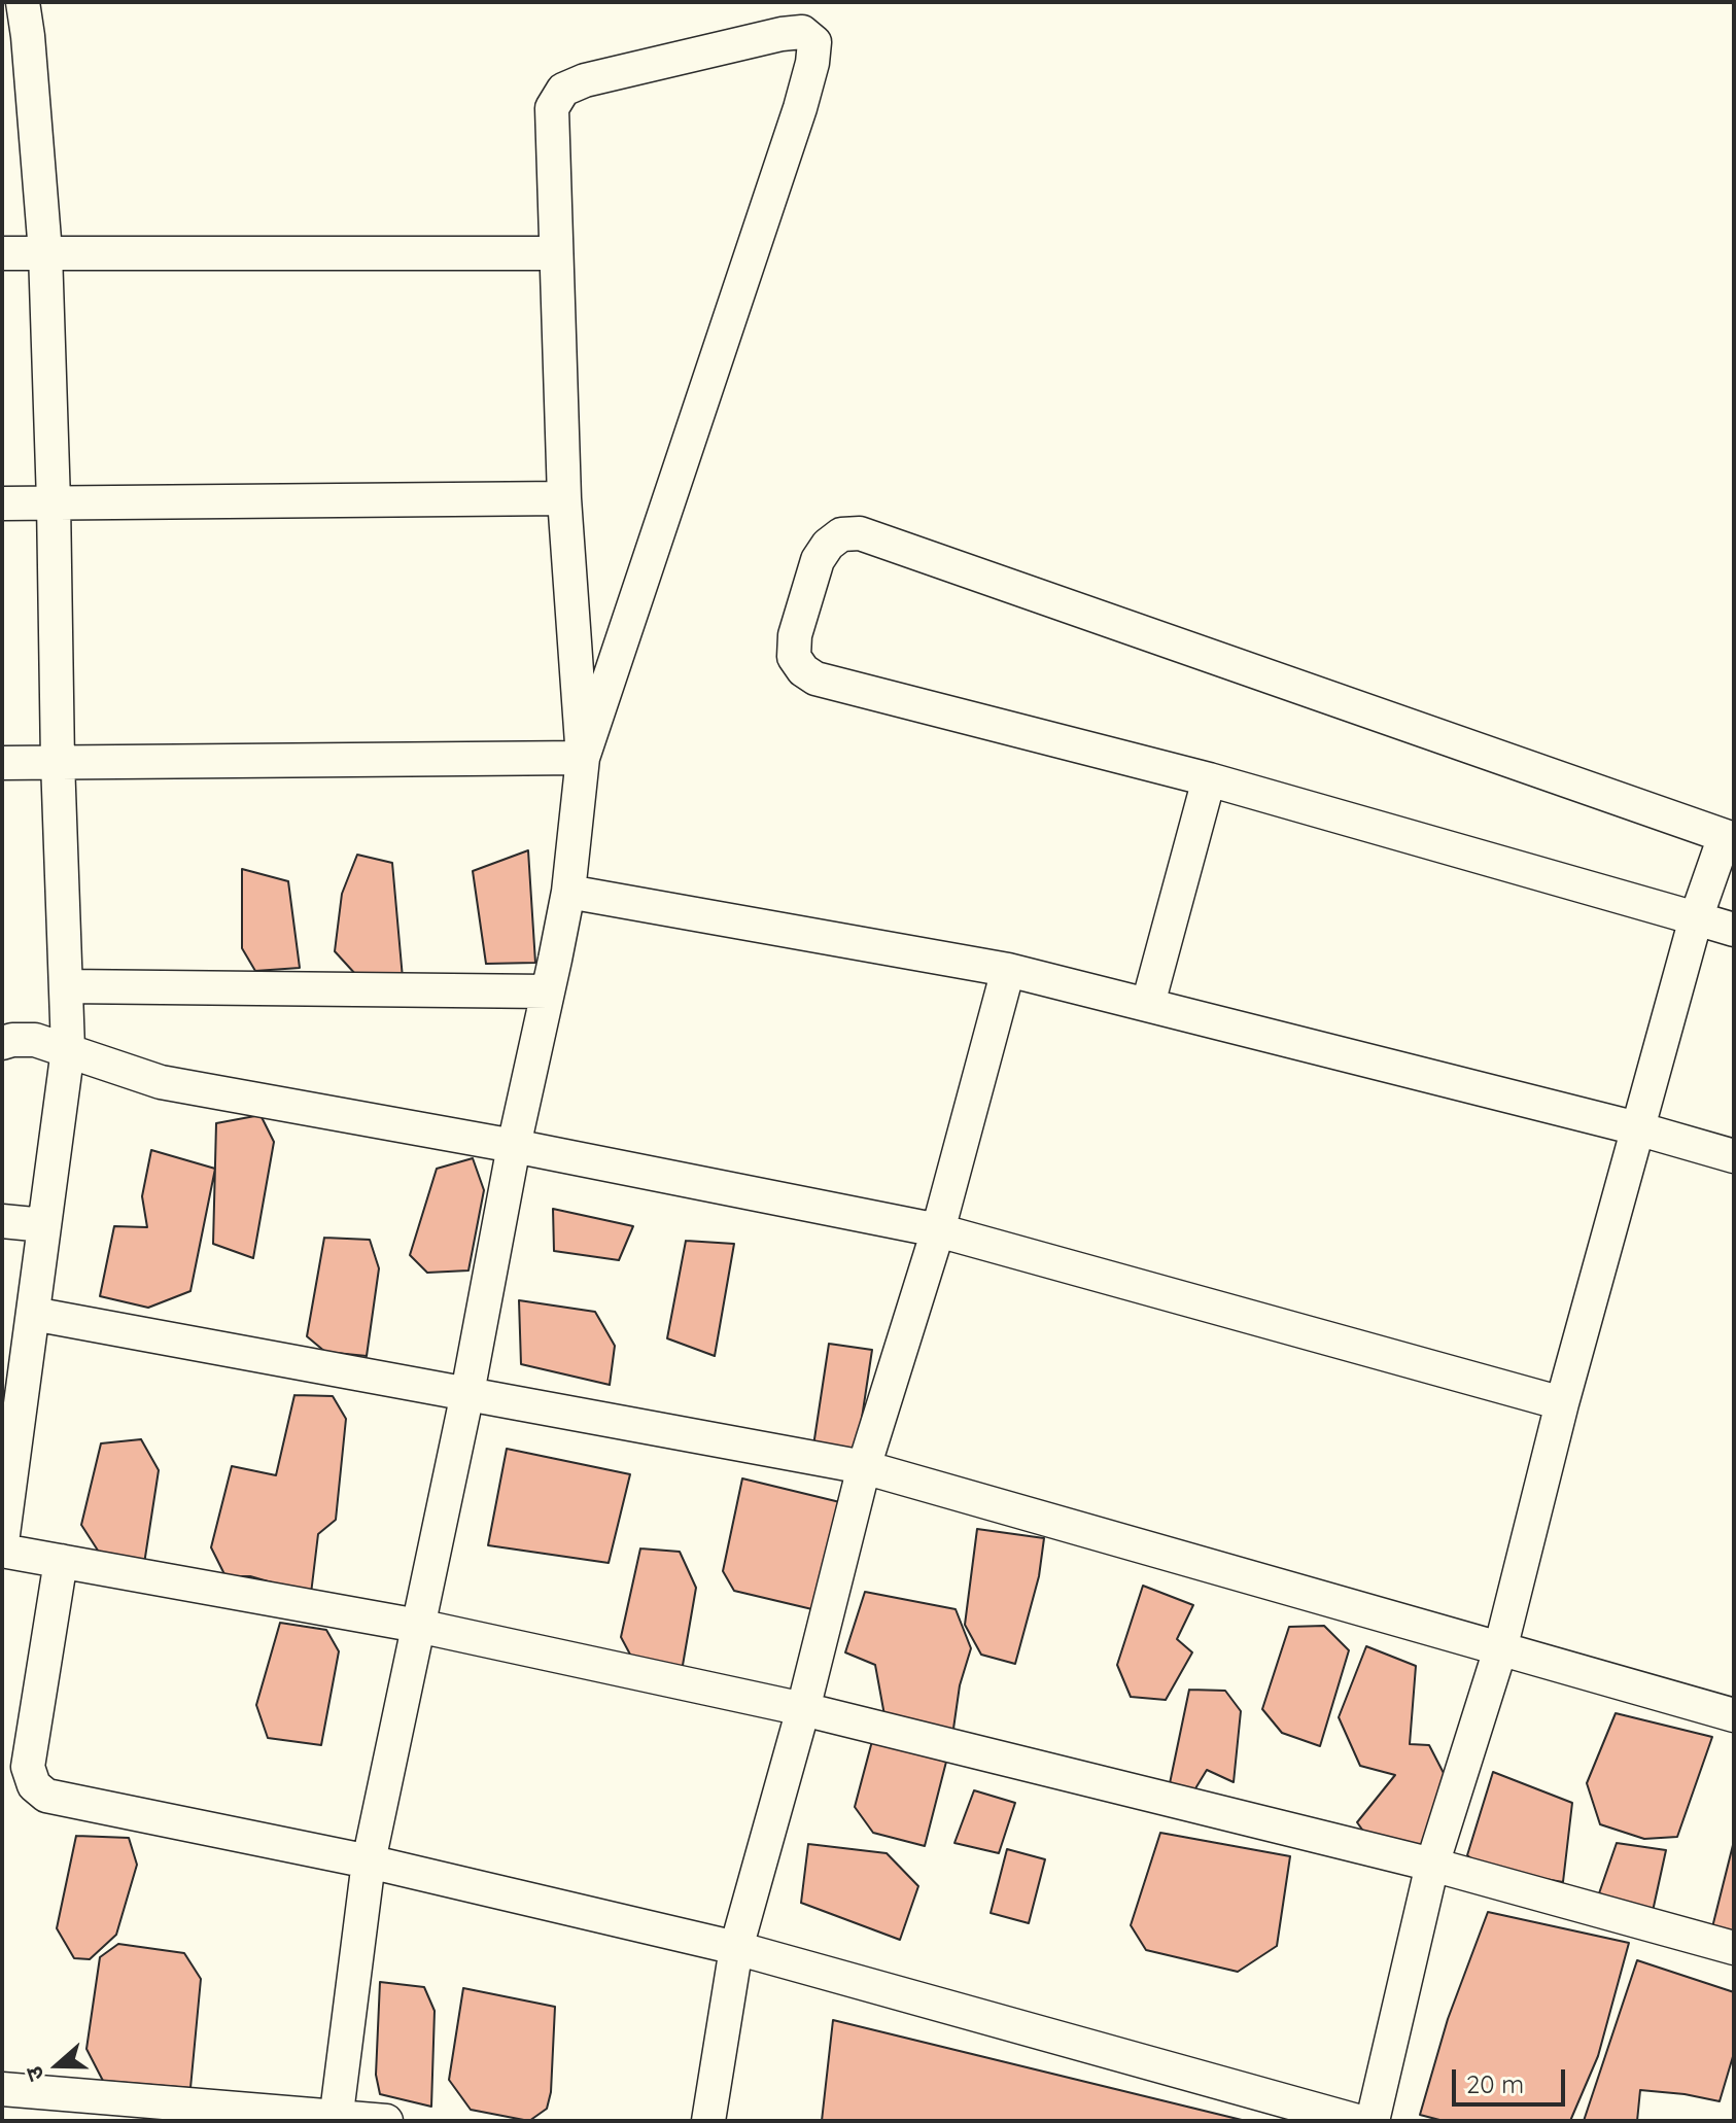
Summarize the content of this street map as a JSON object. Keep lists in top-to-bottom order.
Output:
{
  "scale_bar": "20 m",
  "north": "left"
}
